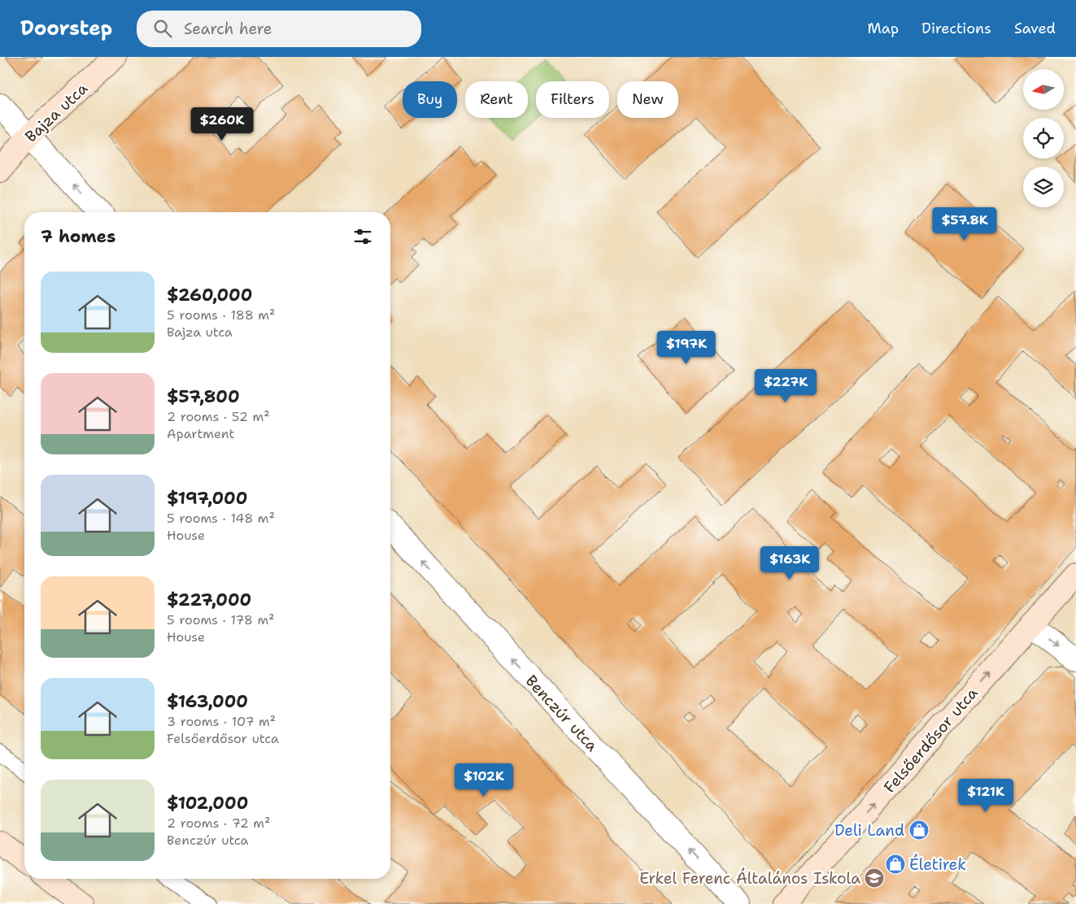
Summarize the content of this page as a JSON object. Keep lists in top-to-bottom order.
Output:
{
  "streets": {
    "street": ["Bajza utca", "Benczúr utca", "Felsőerdősor utca"]
  },
  "one_way": ["Benczúr utca", "Felsőerdősor utca"],
  "places": {
    "shop": ["Deli Land", "Életirek"],
    "school or university": ["Erkel Ferenc Általános Iskola"]
  },
  "north": "left",
  "page": {
    "header": "Doorstep",
    "search": "Search here",
    "nav": ["Map", "Directions", "Saved"],
    "chip": [
      "Buy",
      "Rent",
      "Filters",
      "New"
    ],
    "price": [
      "$260K",
      "$57.8K",
      "$197K",
      "$227K",
      "$163K",
      "$102K",
      "$121K"
    ],
    "heading": "7 homes",
    "list": [
      {
        "name": "$260,000",
        "note": "5 rooms · 188 m² · Bajza utca"
      },
      {
        "name": "$57,800",
        "note": "2 rooms · 52 m² · Apartment"
      },
      {
        "name": "$197,000",
        "note": "5 rooms · 148 m² · House"
      },
      {
        "name": "$227,000",
        "note": "5 rooms · 178 m² · House"
      },
      {
        "name": "$163,000",
        "note": "3 rooms · 107 m² · Felsőerdősor utca"
      },
      {
        "name": "$102,000",
        "note": "2 rooms · 72 m² · Benczúr utca"
      }
    ]
  }
}
